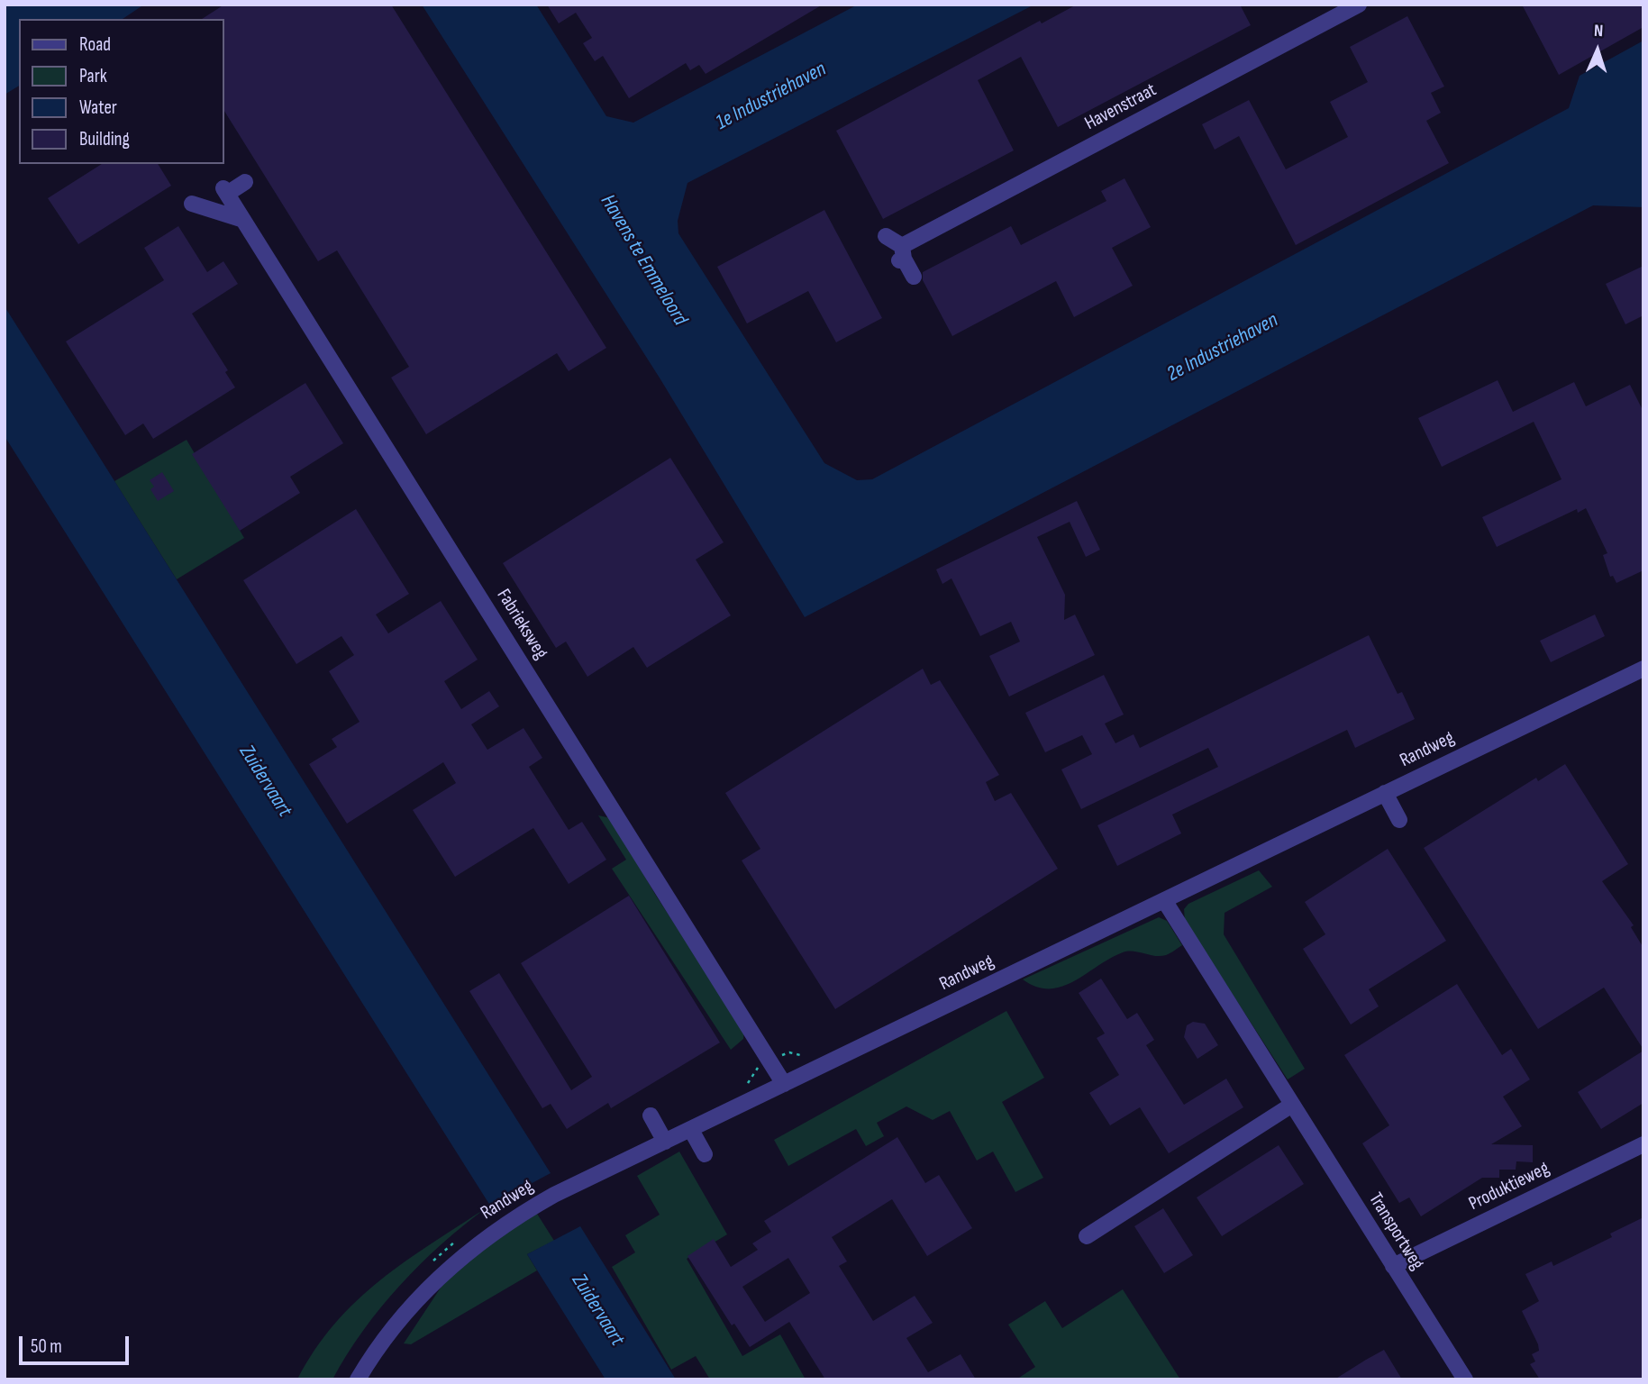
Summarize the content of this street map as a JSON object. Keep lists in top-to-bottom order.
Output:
{
  "streets": {
    "street": [
      "Havenstraat",
      "Fabrieksweg",
      "Randweg",
      "Produktieweg",
      "Transportweg"
    ]
  },
  "crossings": [
    ["Fabrieksweg", "Randweg"],
    ["Randweg", "Transportweg"],
    ["Produktieweg", "Transportweg"]
  ],
  "water": [
    "1e Industriehaven",
    "Havens te Emmeloord",
    "2e Industriehaven",
    "Zuidervaart"
  ],
  "legend": [
    "Road",
    "Park",
    "Water",
    "Building"
  ],
  "scale_bar": "50 m",
  "north": "top"
}
